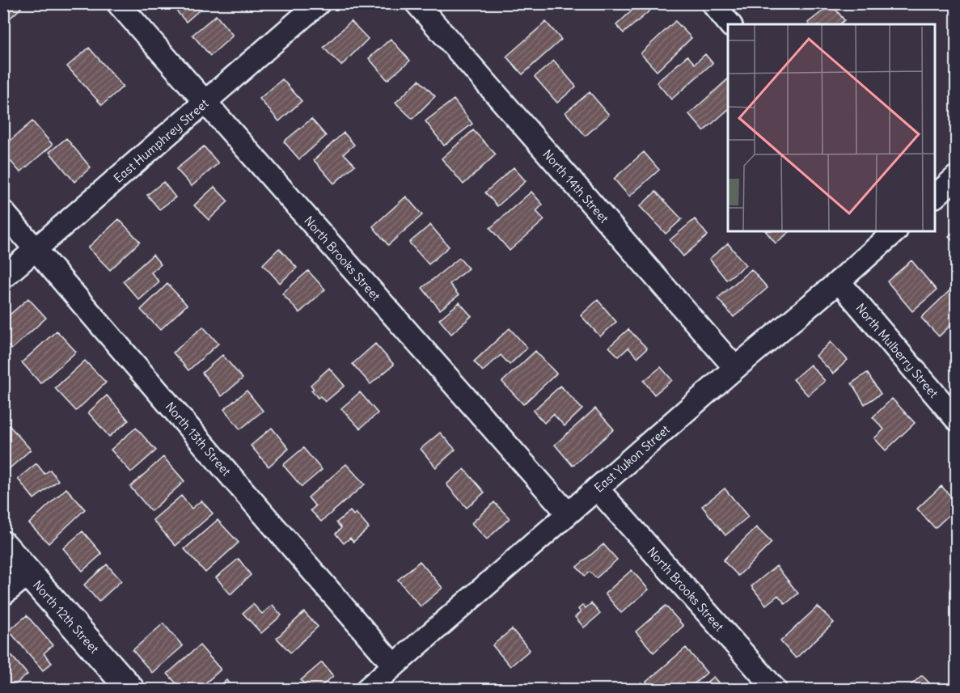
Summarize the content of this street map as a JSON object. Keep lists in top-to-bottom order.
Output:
{
  "streets": {
    "street": [
      "East Humphrey Street",
      "North 14th Street",
      "North Brooks Street",
      "North Mulberry Street",
      "North 13th Street",
      "East Yukon Street",
      "North 12th Street"
    ]
  },
  "crossings": [
    ["East Humphrey Street", "North Brooks Street"],
    ["East Humphrey Street", "North 13th Street"],
    ["North 14th Street", "East Yukon Street"],
    ["North Brooks Street", "East Yukon Street"],
    ["North Mulberry Street", "East Yukon Street"],
    ["North 13th Street", "East Yukon Street"]
  ]
}
